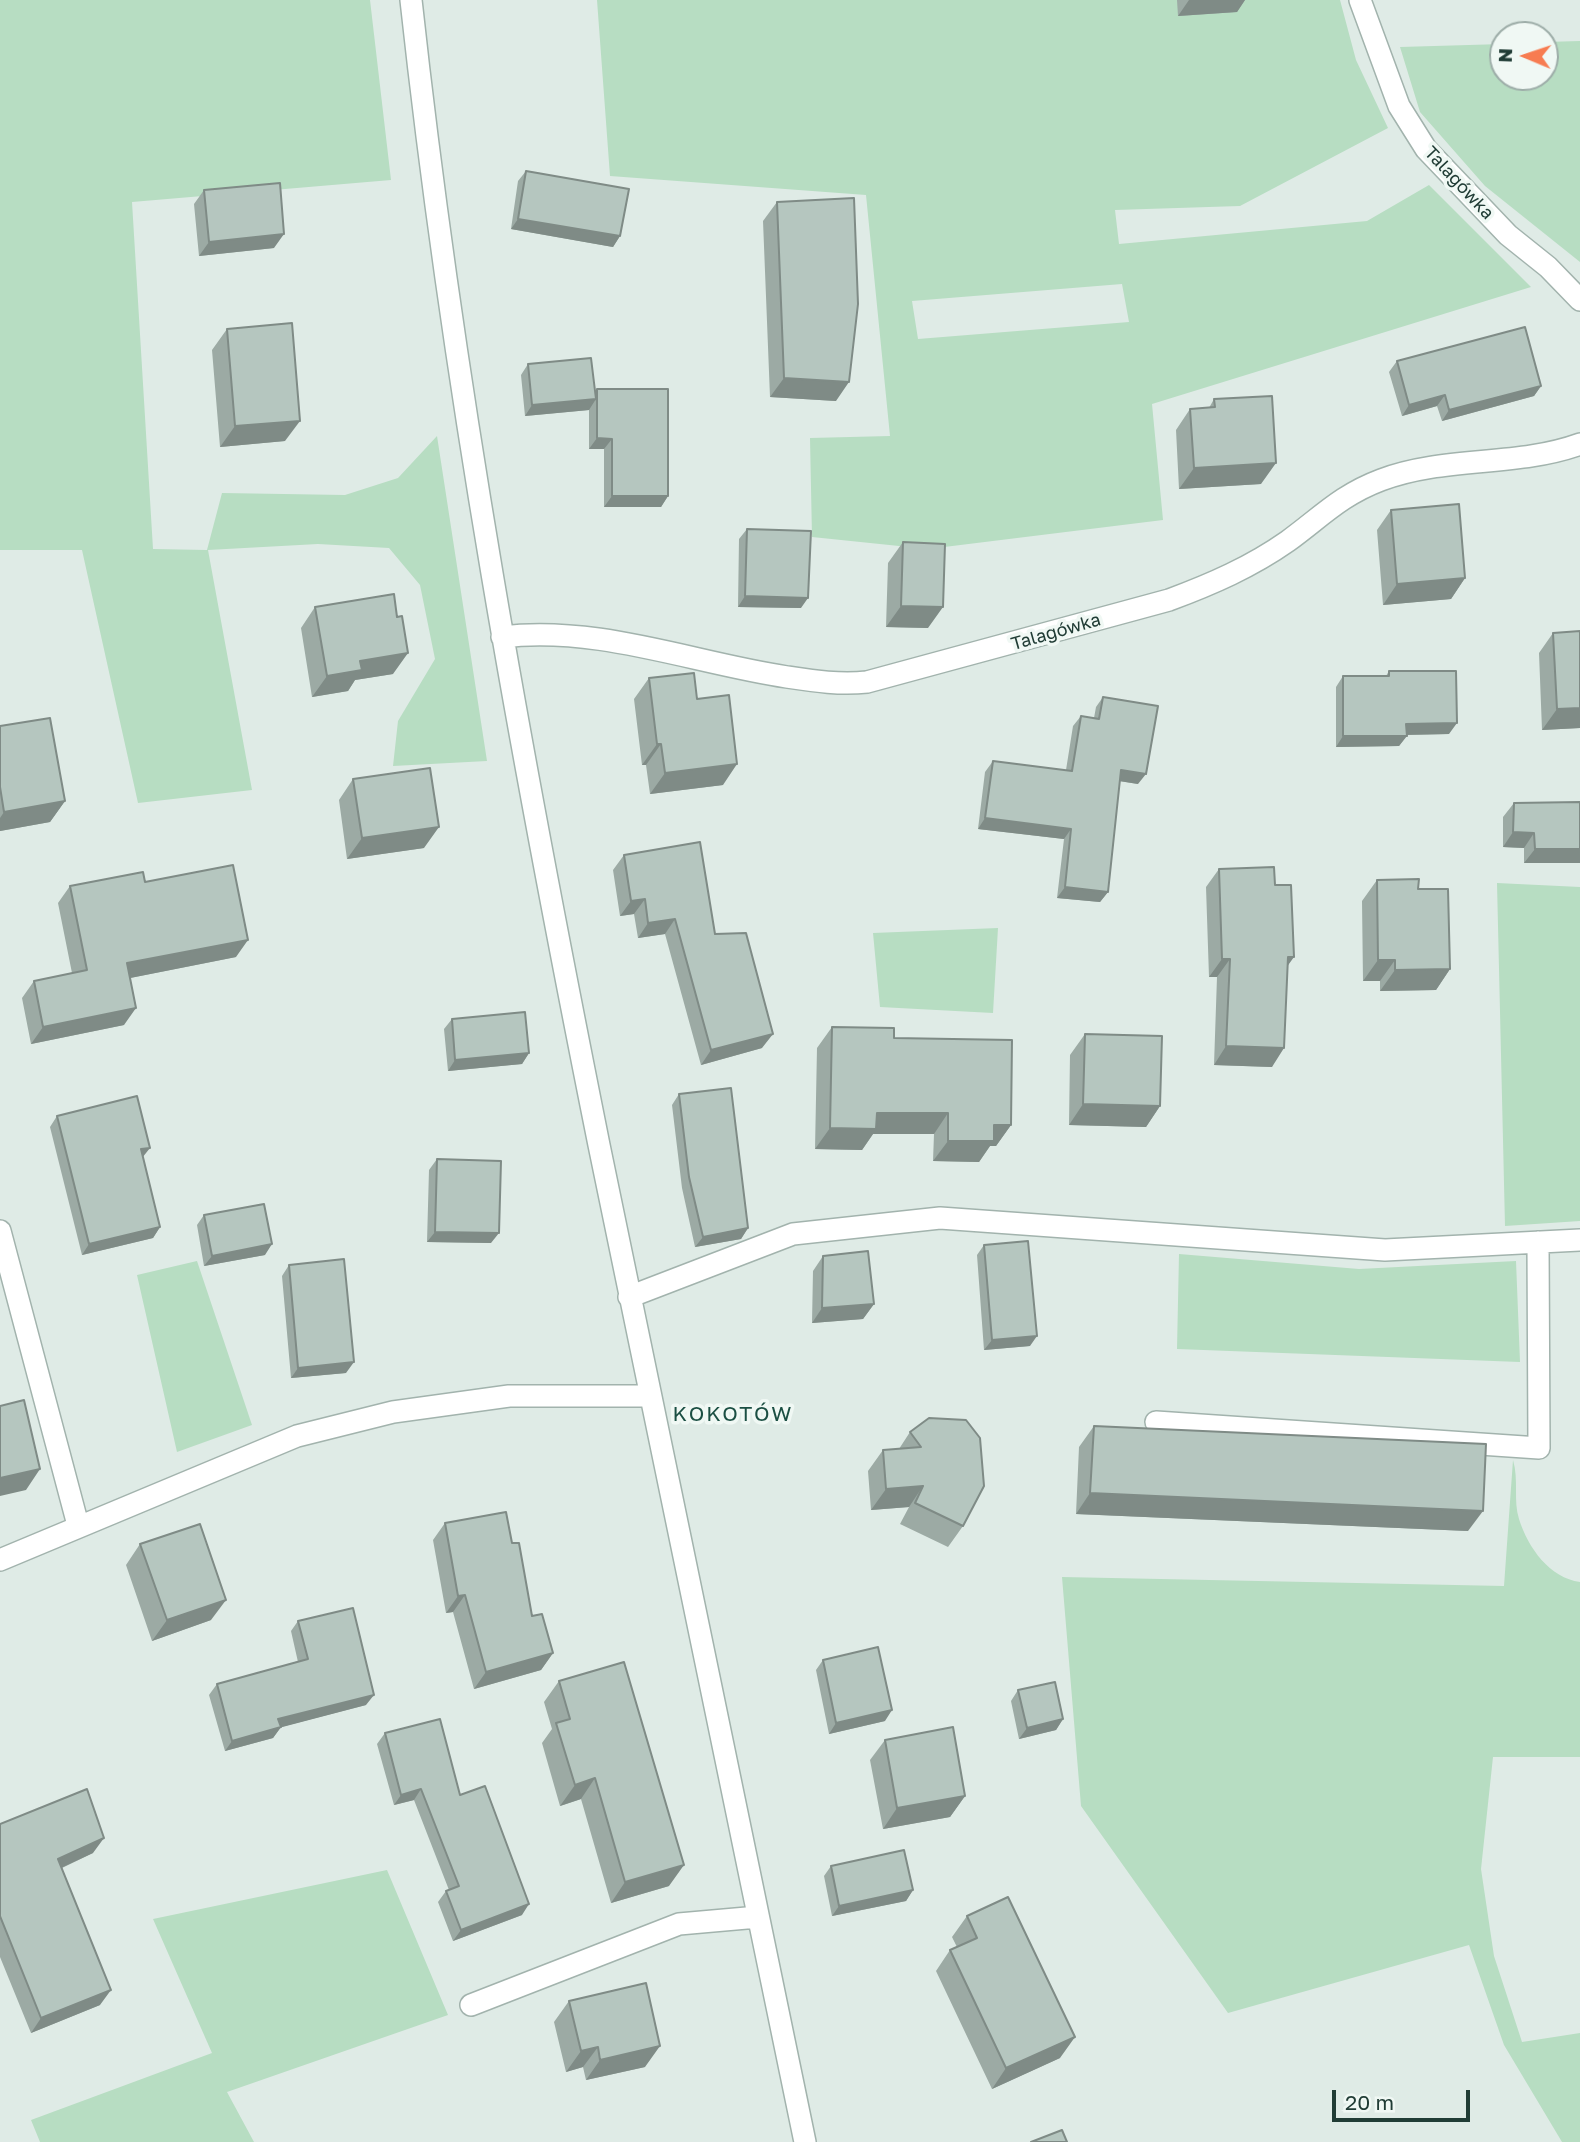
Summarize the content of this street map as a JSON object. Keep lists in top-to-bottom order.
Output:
{
  "streets": {
    "street": ["Talagówka"]
  },
  "districts": ["KOKOTÓW"],
  "scale_bar": "20 m",
  "north": "left"
}
